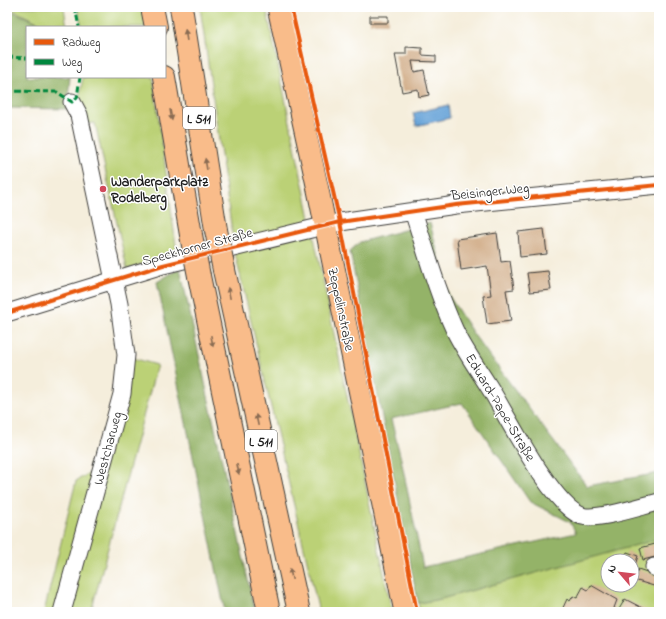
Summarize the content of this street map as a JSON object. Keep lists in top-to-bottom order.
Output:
{
  "streets": {
    "highway": ["L 511"],
    "main road": ["Zeppelinstraße"],
    "street": [
      "Beisinger Weg",
      "Speckhorner Straße",
      "Eduard-Pape-Straße",
      "Westcharweg"
    ]
  },
  "crossings": [
    ["Beisinger Weg", "Speckhorner Straße"],
    ["Beisinger Weg", "Zeppelinstraße"],
    ["Beisinger Weg", "Eduard-Pape-Straße"],
    ["Speckhorner Straße", "Zeppelinstraße"],
    ["Speckhorner Straße", "Westcharweg"]
  ],
  "places": ["Wanderparkplatz Rodelberg"],
  "legend": ["Radweg", "Weg"],
  "north": "top left"
}
